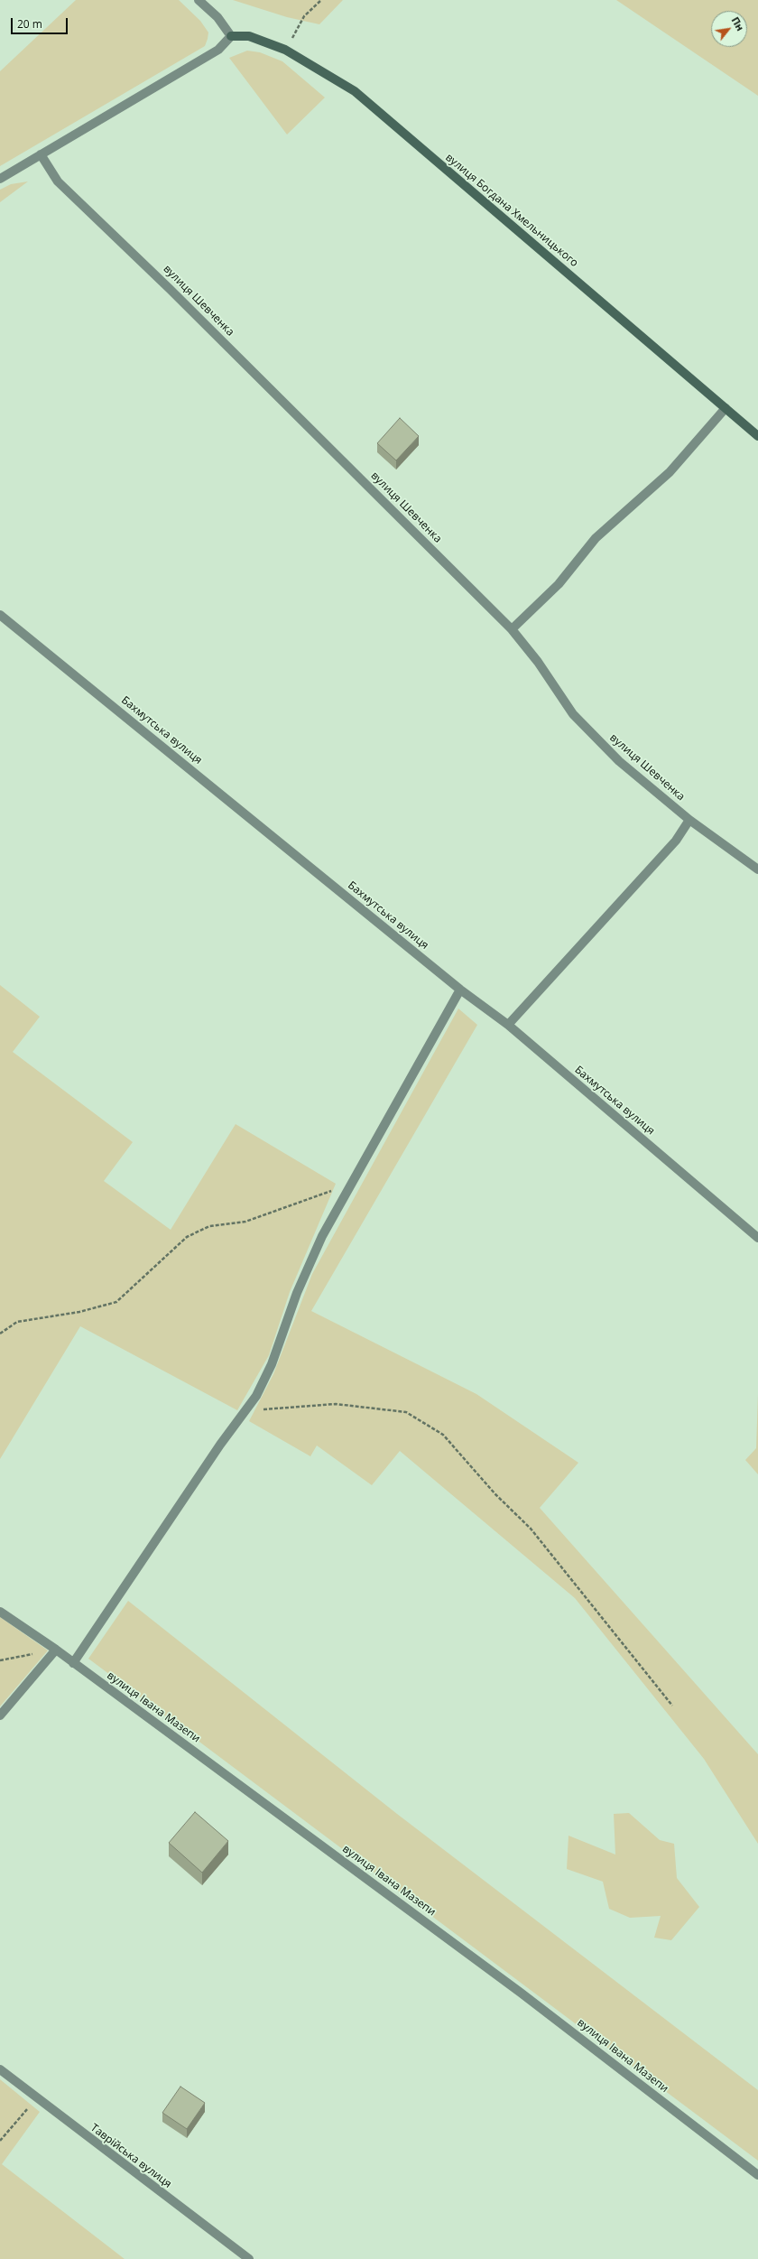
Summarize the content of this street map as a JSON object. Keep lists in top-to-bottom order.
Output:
{
  "streets": {
    "street": [
      "вулиця Богдана Хмельницького",
      "вулиця Шевченка",
      "Бахмутська вулиця",
      "вулиця Івана Мазепи",
      "Таврійська вулиця"
    ]
  },
  "scale_bar": "20 m",
  "north": "top right"
}
